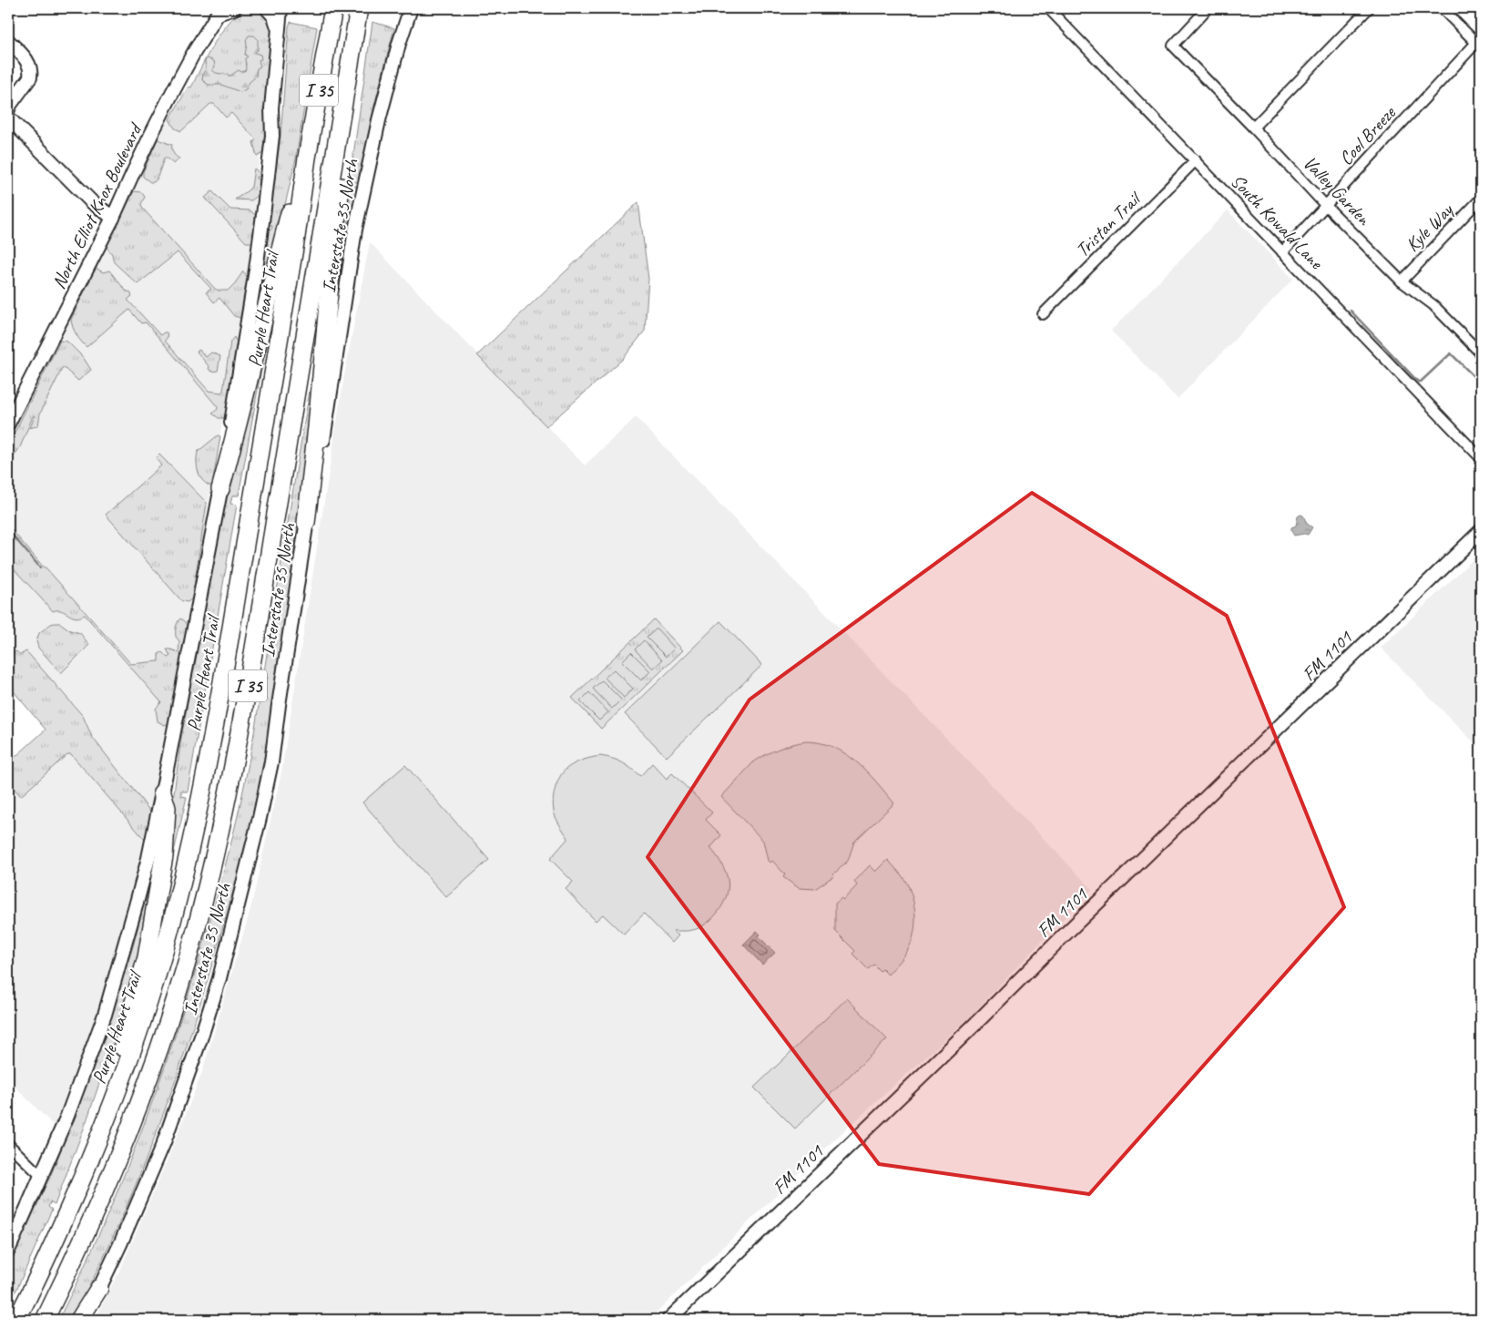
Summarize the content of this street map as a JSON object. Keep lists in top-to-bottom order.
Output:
{
  "streets": {
    "highway": ["I 35", "Purple Heart Trail"],
    "main road": ["North Elliot Knox Boulevard", "Interstate 35 North", "FM 1101"],
    "street": [
      "Cool Breeze",
      "Valley Garden",
      "South Kowald Lane",
      "Tristan Trail",
      "Kyle Way"
    ]
  },
  "crossings": [
    ["Cool Breeze", "Valley Garden"],
    ["Cool Breeze", "South Kowald Lane"],
    ["Valley Garden", "Kyle Way"],
    ["South Kowald Lane", "Tristan Trail"]
  ]
}
